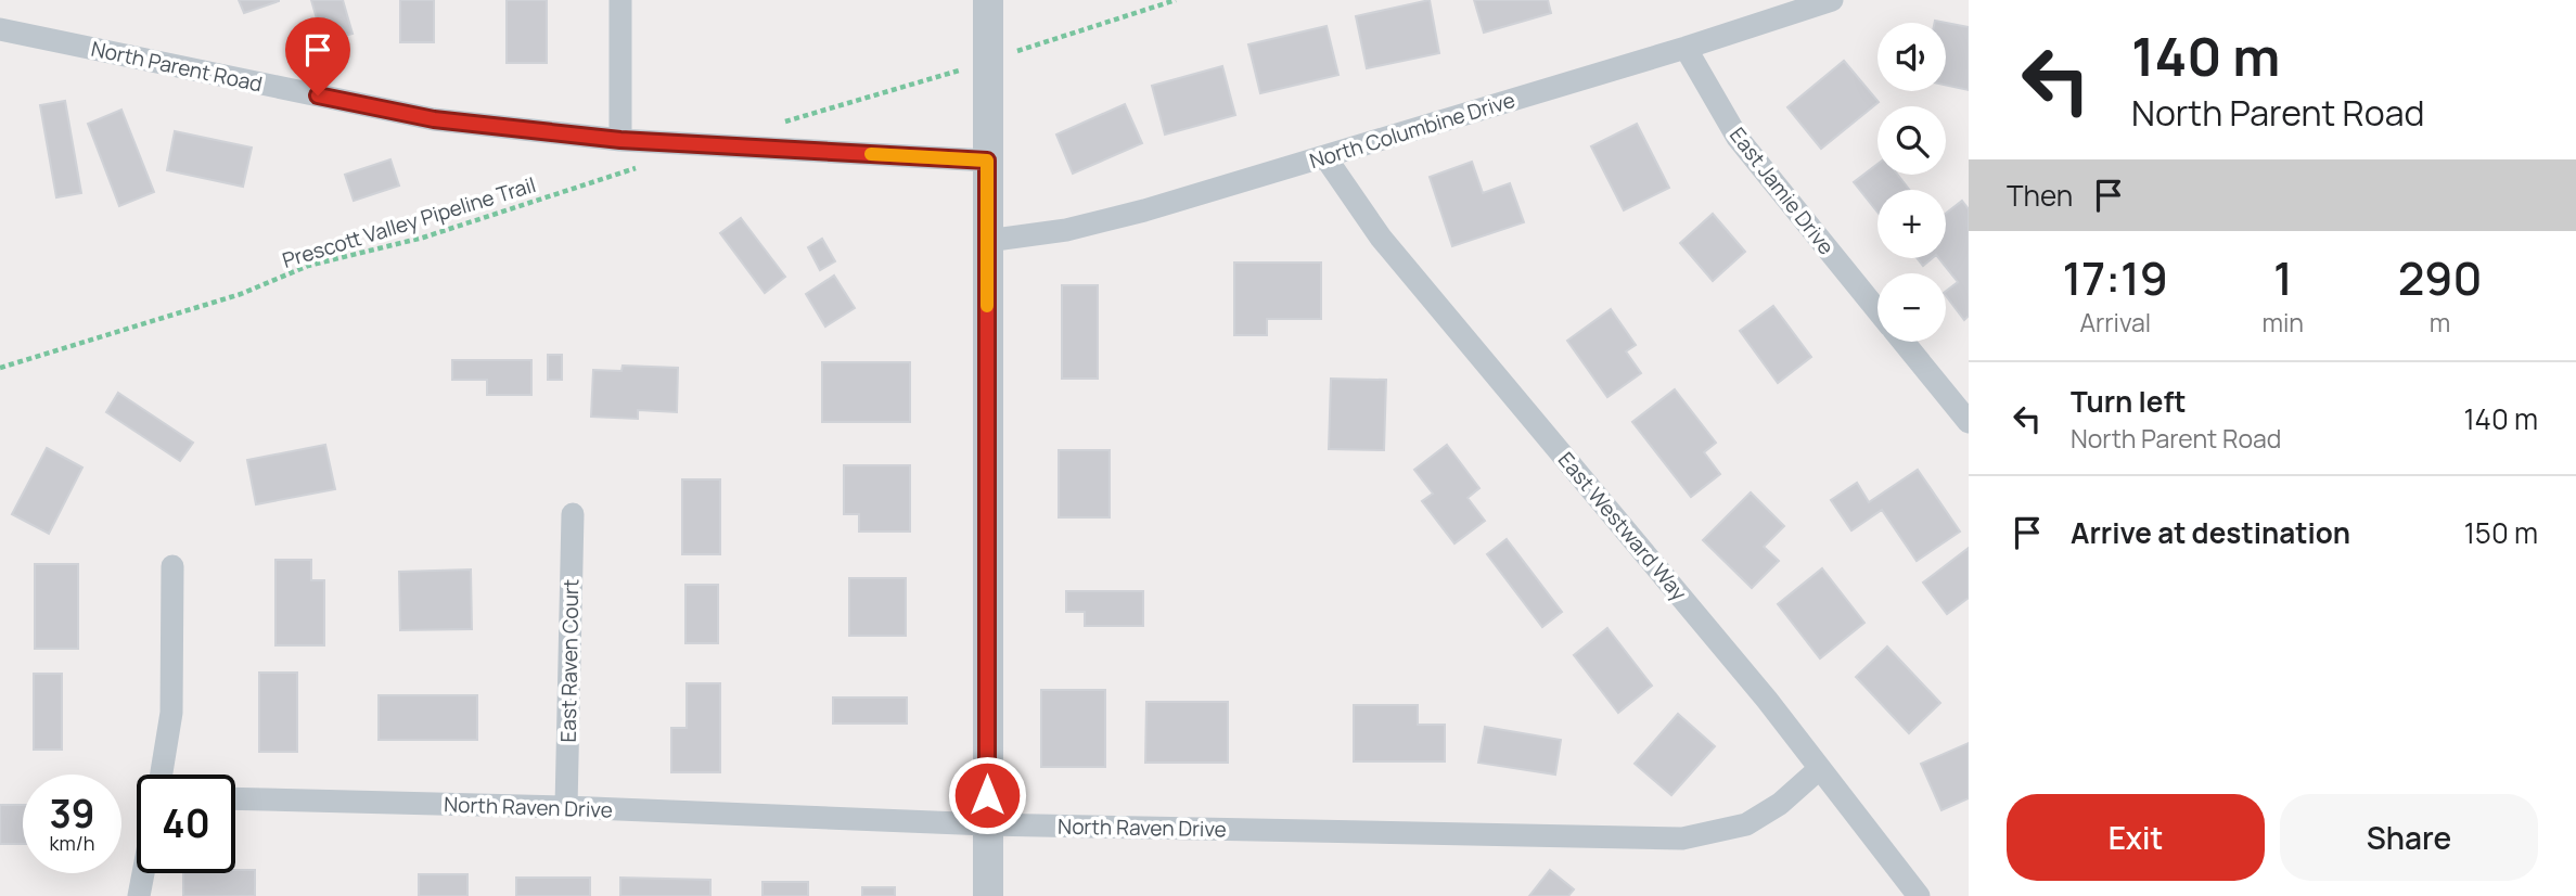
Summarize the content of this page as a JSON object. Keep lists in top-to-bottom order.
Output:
{
  "streets": {
    "street": [
      "North Parent Road",
      "North Columbine Drive",
      "East Jamie Drive",
      "East Westward Way",
      "East Raven Court",
      "North Raven Drive"
    ],
    "path": ["Prescott Valley Pipeline Trail"]
  },
  "crossings": [
    ["North Columbine Drive", "East Jamie Drive"],
    ["North Columbine Drive", "East Westward Way"],
    ["East Westward Way", "North Raven Drive"],
    ["East Raven Court", "North Raven Drive"]
  ],
  "page": {
    "turn": ["140 m", "North Parent Road"],
    "map_buttons": ["+", "−"],
    "then": "Then",
    "eta": [
      "17:19",
      "Arrival",
      "1",
      "min",
      "290",
      "m"
    ],
    "list": [
      {
        "name": "Turn left",
        "note": "North Parent Road",
        "value": "140 m"
      },
      {
        "name": "Arrive at destination",
        "value": "150 m"
      }
    ],
    "speed": "39 km/h",
    "limit": "40",
    "buttons": ["Exit", "Share"]
  }
}
